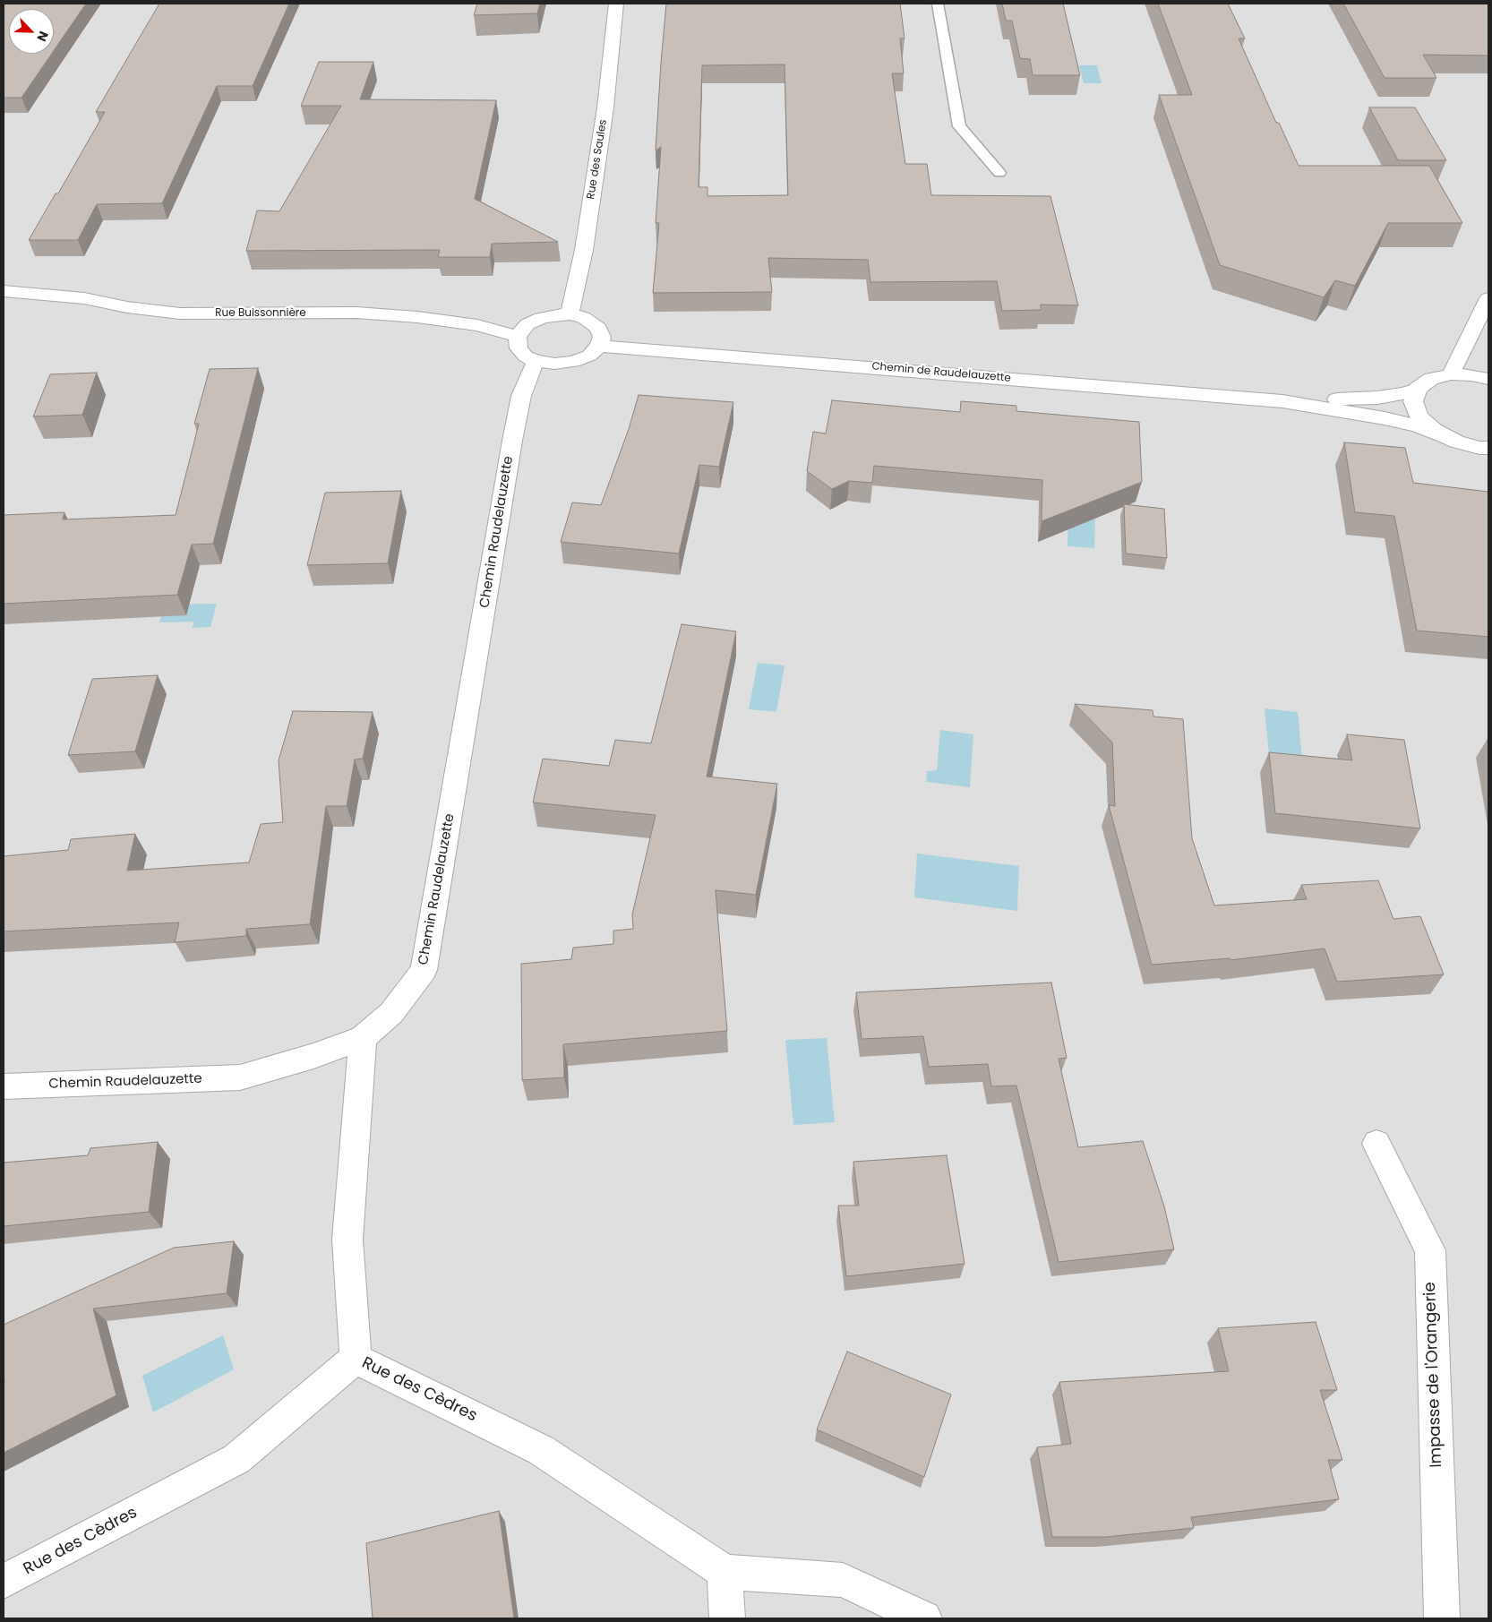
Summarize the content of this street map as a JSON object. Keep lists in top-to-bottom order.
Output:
{
  "streets": {
    "street": [
      "Rue des Saules",
      "Rue Buissonnière",
      "Chemin de Raudelauzette",
      "Chemin Raudelauzette",
      "Impasse de l'Orangerie",
      "Rue des Cèdres"
    ]
  },
  "crossings": [
    ["Rue des Saules", "Rue Buissonnière"],
    ["Rue des Saules", "Chemin de Raudelauzette"],
    ["Rue des Saules", "Chemin Raudelauzette"],
    ["Rue Buissonnière", "Chemin de Raudelauzette"],
    ["Rue Buissonnière", "Chemin Raudelauzette"],
    ["Chemin de Raudelauzette", "Chemin Raudelauzette"]
  ],
  "north": "bottom right"
}
